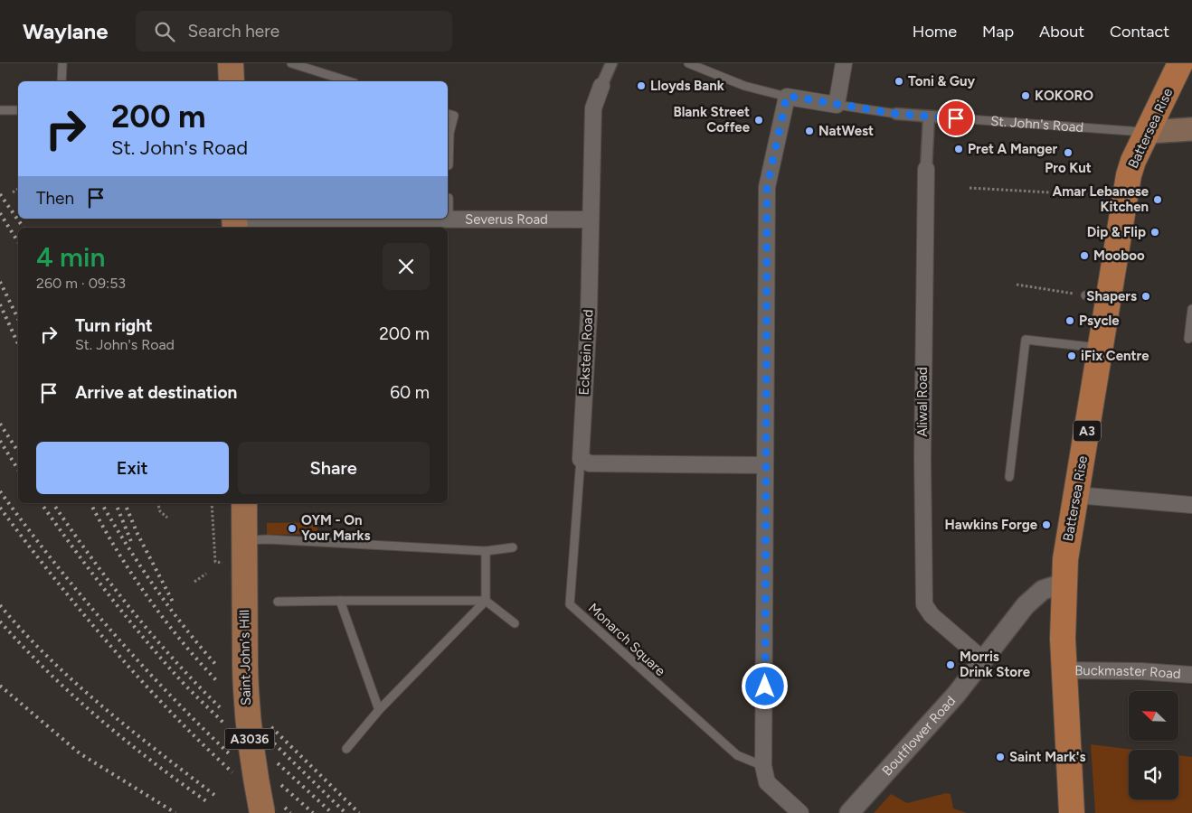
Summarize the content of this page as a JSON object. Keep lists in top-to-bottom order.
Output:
{
  "streets": {
    "highway": ["Battersea Rise", "A3"],
    "main road": ["Saint John's Hill", "A3036"],
    "street": [
      "St. John's Road",
      "Severus Road",
      "Eckstein Road",
      "Aliwal Road",
      "Buckmaster Road",
      "Boutflower Road"
    ],
    "lane": ["Monarch Square"]
  },
  "crossings": [
    ["St. John's Road", "Battersea Rise"],
    ["St. John's Road", "Aliwal Road"],
    ["Battersea Rise", "Buckmaster Road"],
    ["Battersea Rise", "Boutflower Road"],
    ["Severus Road", "Eckstein Road"],
    ["Eckstein Road", "Monarch Square"],
    ["Aliwal Road", "Boutflower Road"]
  ],
  "places": [
    "Toni & Guy",
    "Lloyds Bank",
    "KOKORO",
    "Blank Street Coffee",
    "NatWest",
    "Pret A Manger",
    "Pro Kut",
    "Amar Lebanese Kitchen",
    "Dip & Flip",
    "Mooboo",
    "Shapers",
    "Psycle",
    "iFix Centre",
    "Hawkins Forge",
    "OYM - On Your Marks",
    "Morris Drink Store",
    "Saint Mark's"
  ],
  "north": "top left",
  "page": {
    "header": "Waylane",
    "search": "Search here",
    "nav": [
      "Home",
      "Map",
      "About",
      "Contact"
    ],
    "turn": ["200 m", "St. John's Road"],
    "then": "Then",
    "heading": ["4 min", "260 m · 09:53"],
    "list": [
      {
        "name": "Turn right",
        "note": "St. John's Road",
        "value": "200 m"
      },
      {
        "name": "Arrive at destination",
        "value": "60 m"
      }
    ],
    "buttons": ["Exit", "Share"]
  }
}
